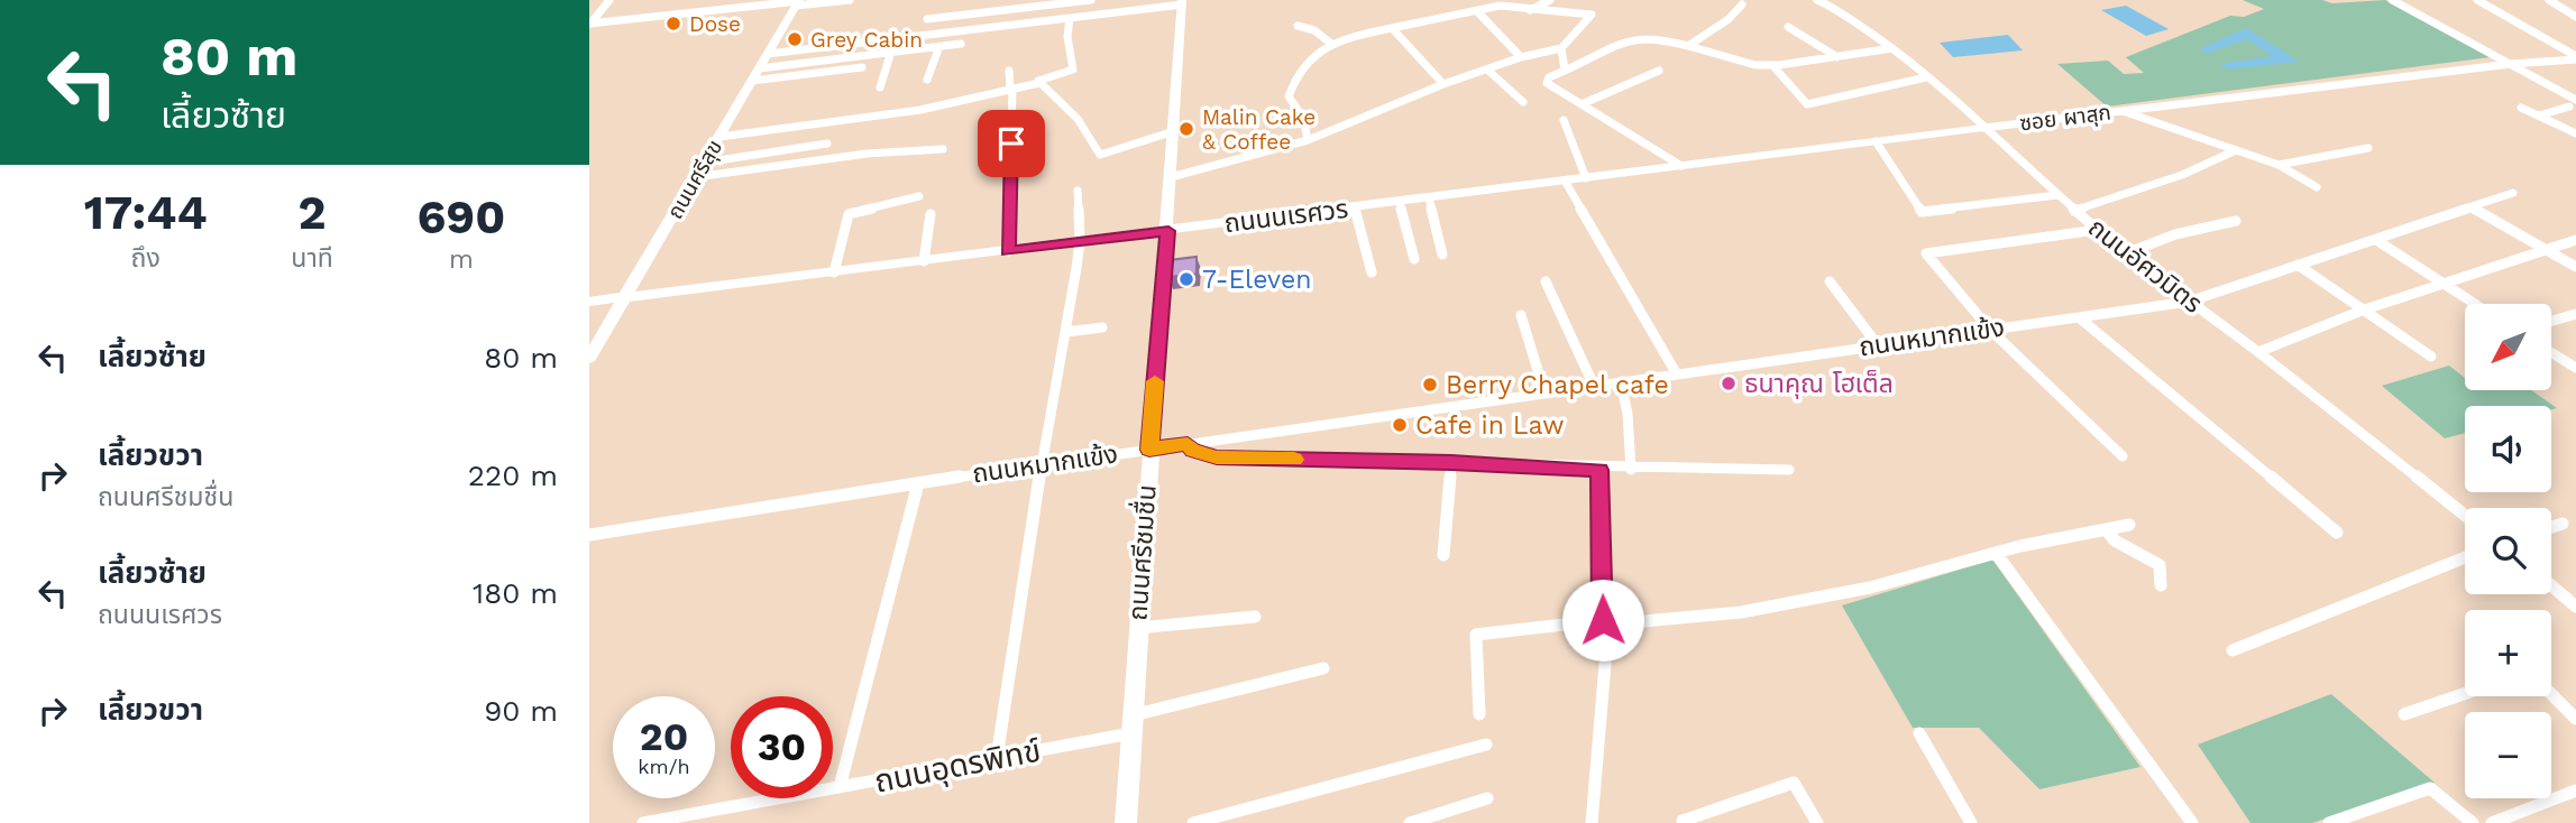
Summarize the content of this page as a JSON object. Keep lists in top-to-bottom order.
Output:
{
  "streets": {
    "street": [
      "ซอย ผาสุก",
      "ถนนศรีสุข",
      "ถนนนเรศวร",
      "ถนนอัศวมิตร",
      "ถนนหมากแข้ง",
      "ถนนศรีชมชื่น",
      "ถนนอุดรพิทข์"
    ]
  },
  "crossings": [
    ["ซอย ผาสุก", "ถนนนเรศวร"],
    ["ซอย ผาสุก", "ถนนอัศวมิตร"],
    ["ถนนศรีสุข", "ถนนนเรศวร"],
    ["ถนนนเรศวร", "ถนนอัศวมิตร"],
    ["ถนนนเรศวร", "ถนนศรีชมชื่น"],
    ["ถนนอัศวมิตร", "ถนนหมากแข้ง"],
    ["ถนนหมากแข้ง", "ถนนศรีชมชื่น"],
    ["ถนนศรีชมชื่น", "ถนนอุดรพิทข์"]
  ],
  "places": [
    "Dose",
    "Grey Cabin",
    "Malin Cake & Coffee",
    "7-Eleven",
    "ธนาคุณ โฮเต็ล",
    "Berry Chapel cafe",
    "Cafe in Law"
  ],
  "north": "bottom left",
  "page": {
    "turn": ["80 m", "เลี้ยวซ้าย"],
    "eta": [
      "17:44",
      "ถึง",
      "2",
      "นาที",
      "690",
      "m"
    ],
    "list": [
      {
        "name": "เลี้ยวซ้าย",
        "value": "80 m"
      },
      {
        "name": "เลี้ยวขวา",
        "note": "ถนนศรีชมชื่น",
        "value": "220 m"
      },
      {
        "name": "เลี้ยวซ้าย",
        "note": "ถนนนเรศวร",
        "value": "180 m"
      },
      {
        "name": "เลี้ยวขวา",
        "value": "90 m"
      }
    ],
    "map_buttons": ["+", "−"],
    "speed": "20 km/h",
    "limit": "30"
  }
}
